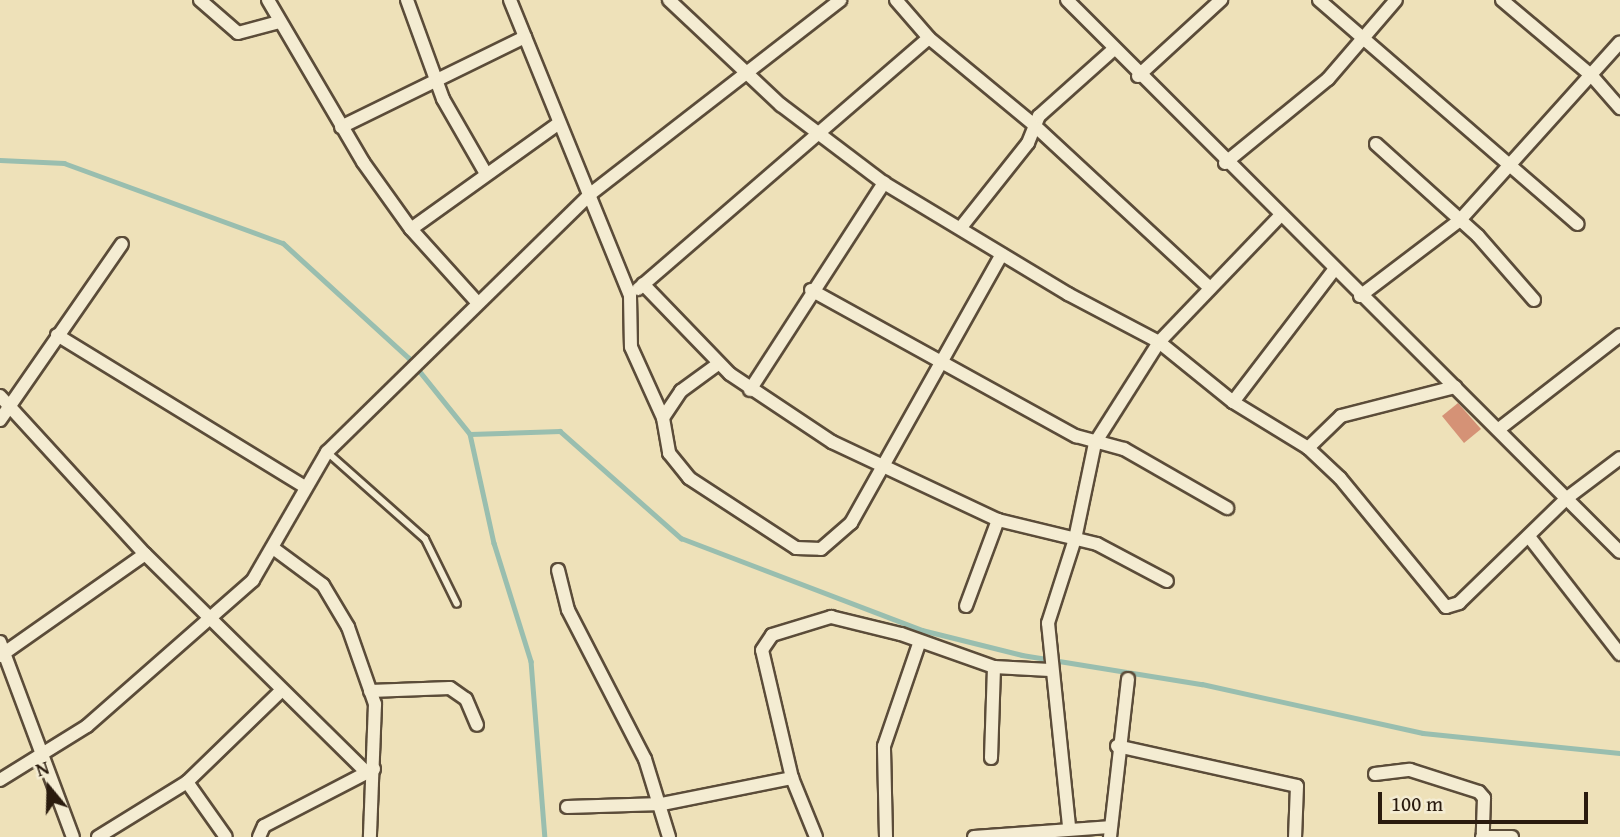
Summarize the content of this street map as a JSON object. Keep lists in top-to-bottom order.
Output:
{
  "scale_bar": "100 m",
  "north": "top"
}
